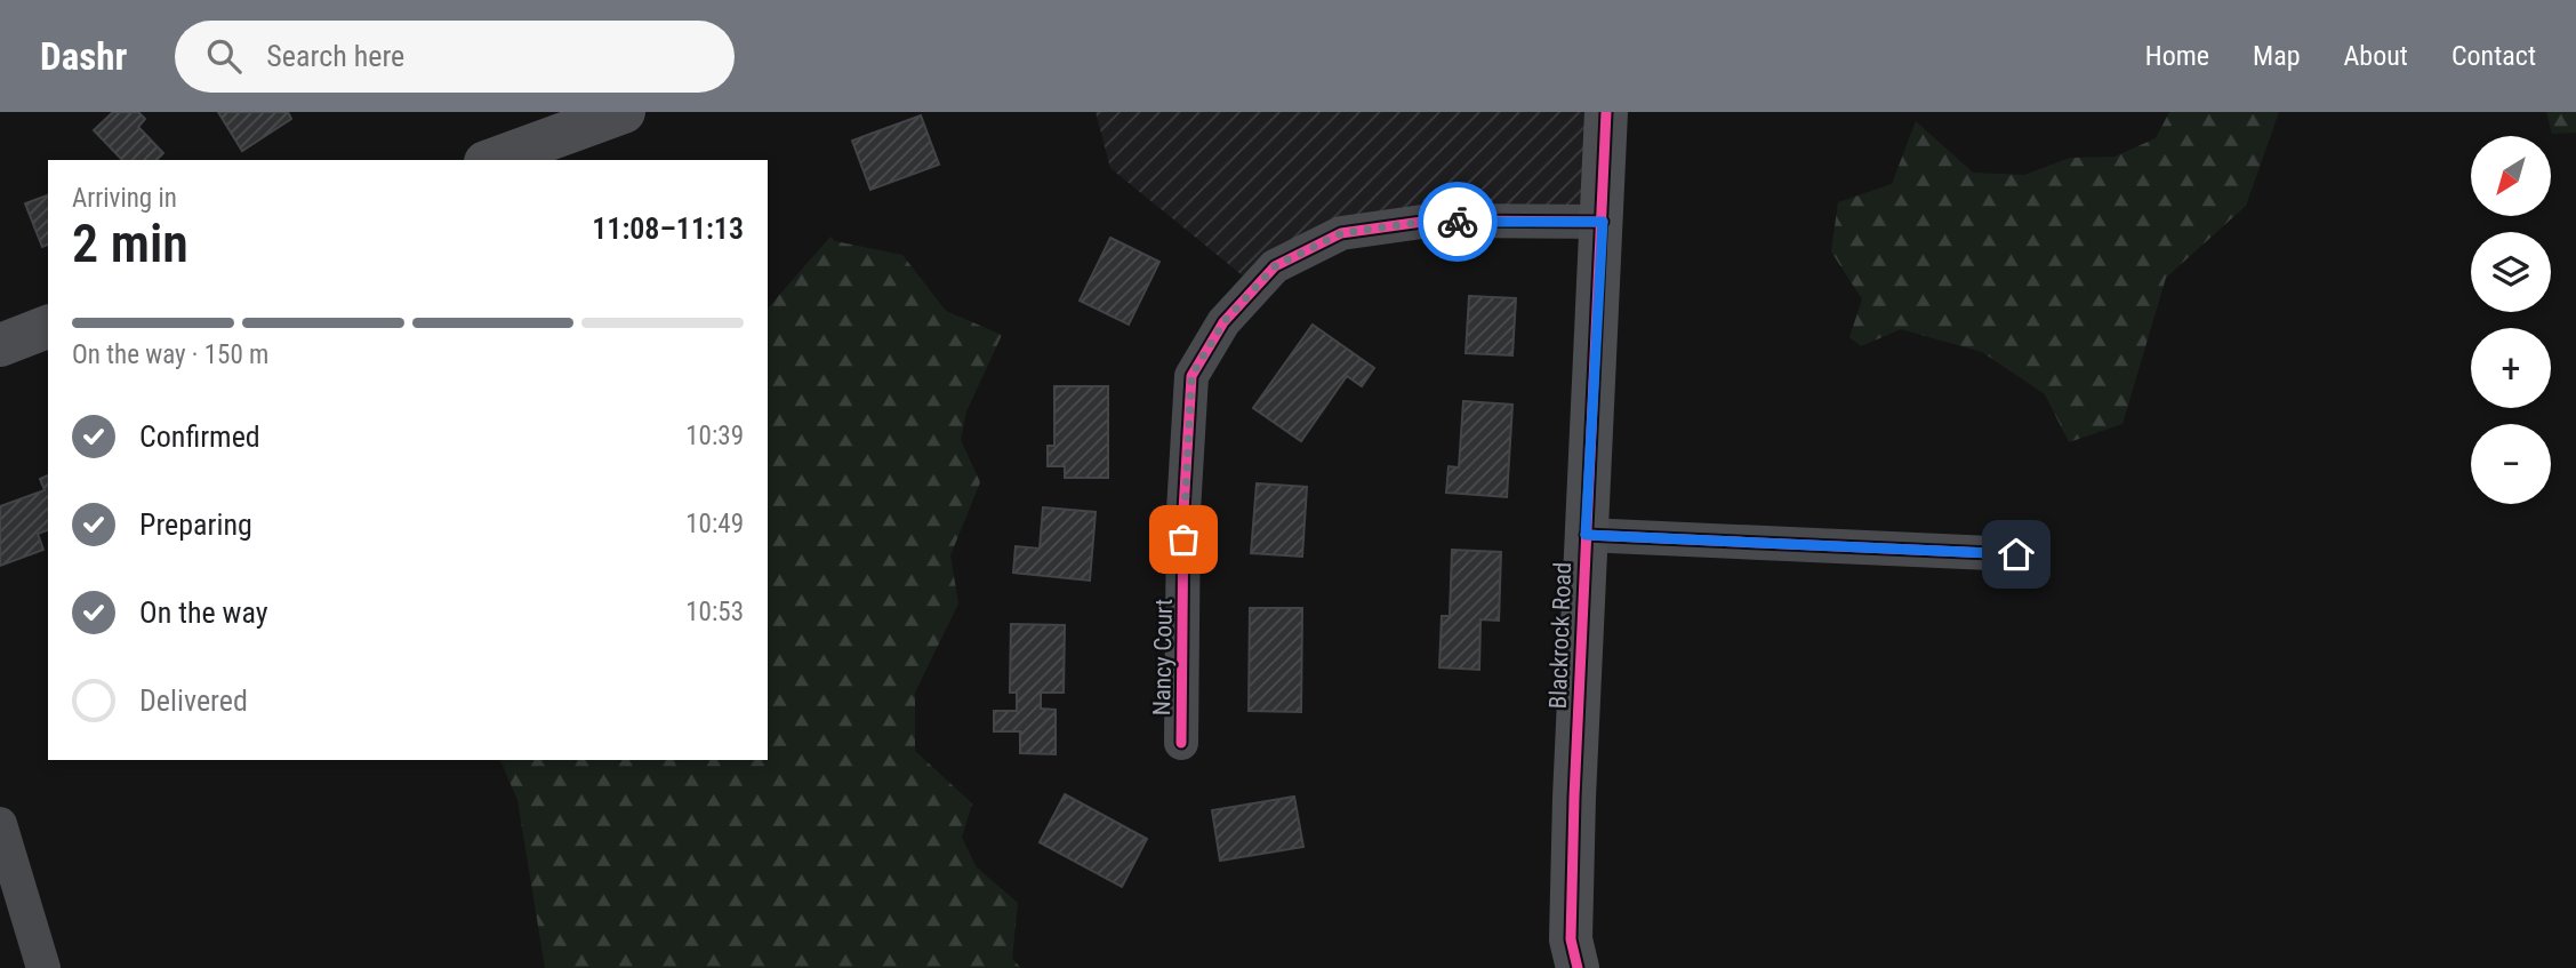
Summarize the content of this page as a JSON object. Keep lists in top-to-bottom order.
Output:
{
  "streets": {
    "street": ["Blackrock Road", "Nancy Court"]
  },
  "crossings": [
    ["Blackrock Road", "Nancy Court"]
  ],
  "north": "bottom left",
  "page": {
    "header": "Dashr",
    "search": "Search here",
    "nav": [
      "Home",
      "Map",
      "About",
      "Contact"
    ],
    "map_buttons": ["+", "−"],
    "heading": ["2 min", "Arriving in", "11:08–11:13"],
    "bar": "On the way · 150 m",
    "list": [
      ["Confirmed", "10:39"],
      ["Preparing", "10:49"],
      ["On the way", "10:53"],
      "Delivered"
    ]
  }
}
